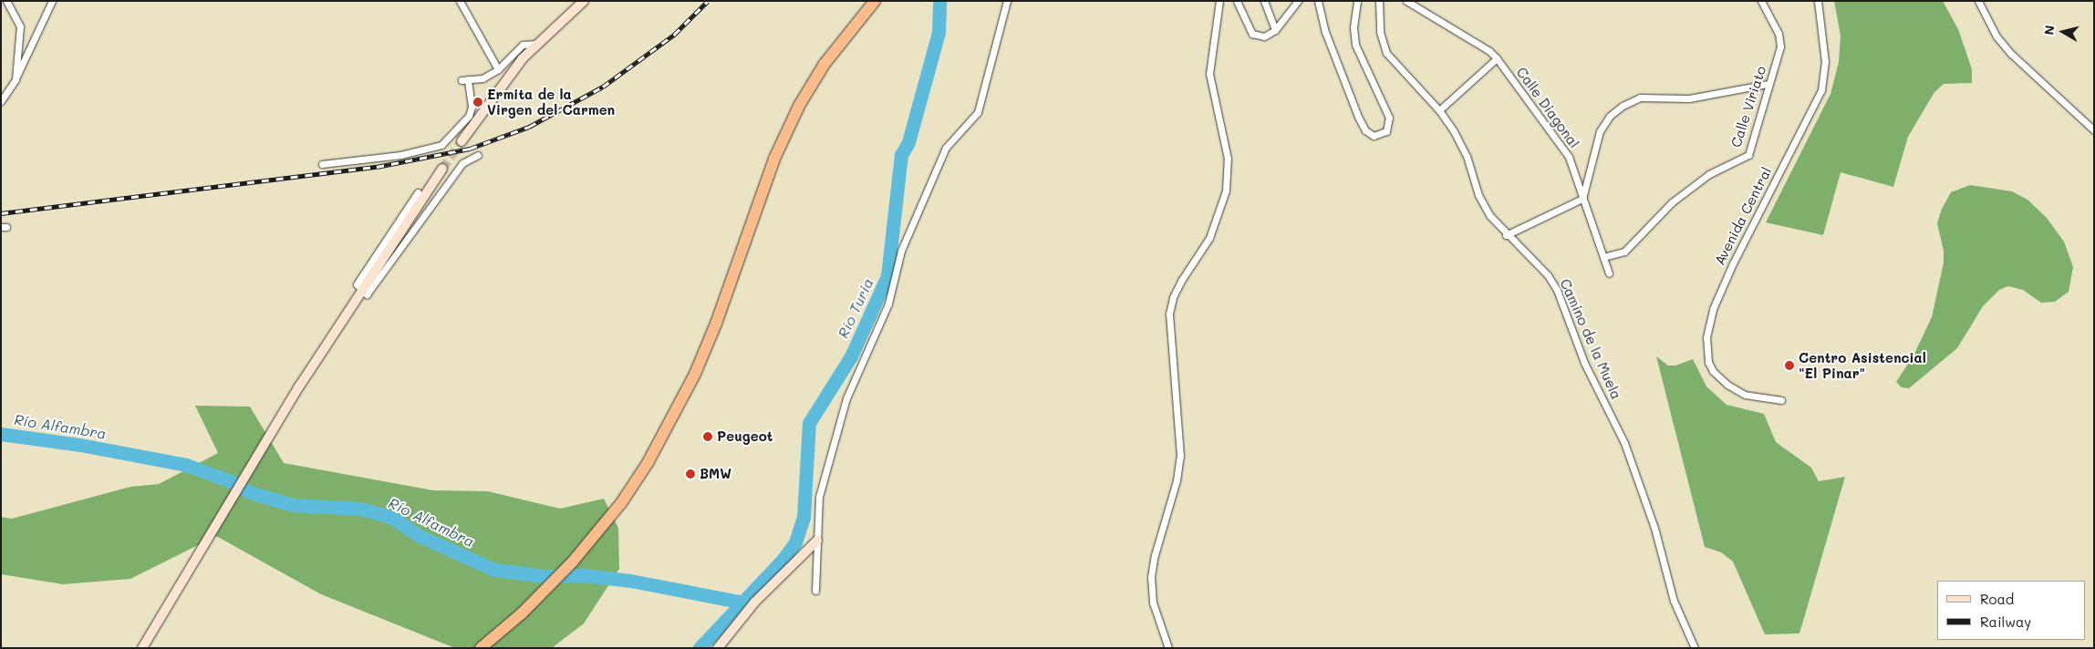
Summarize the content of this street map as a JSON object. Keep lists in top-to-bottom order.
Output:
{
  "streets": {
    "street": [
      "Calle Viriato",
      "Calle Diagonal",
      "Avenida Central",
      "Camino de la Muela"
    ]
  },
  "crossings": [
    ["Calle Viriato", "Calle Diagonal"]
  ],
  "water": ["Río Turia", "Río Alfambra"],
  "places": [
    "Ermita de la Virgen del Carmen",
    "Centro Asistencial \"El Pinar\"",
    "Peugeot",
    "BMW"
  ],
  "legend": ["Road", "Railway"],
  "north": "left"
}
